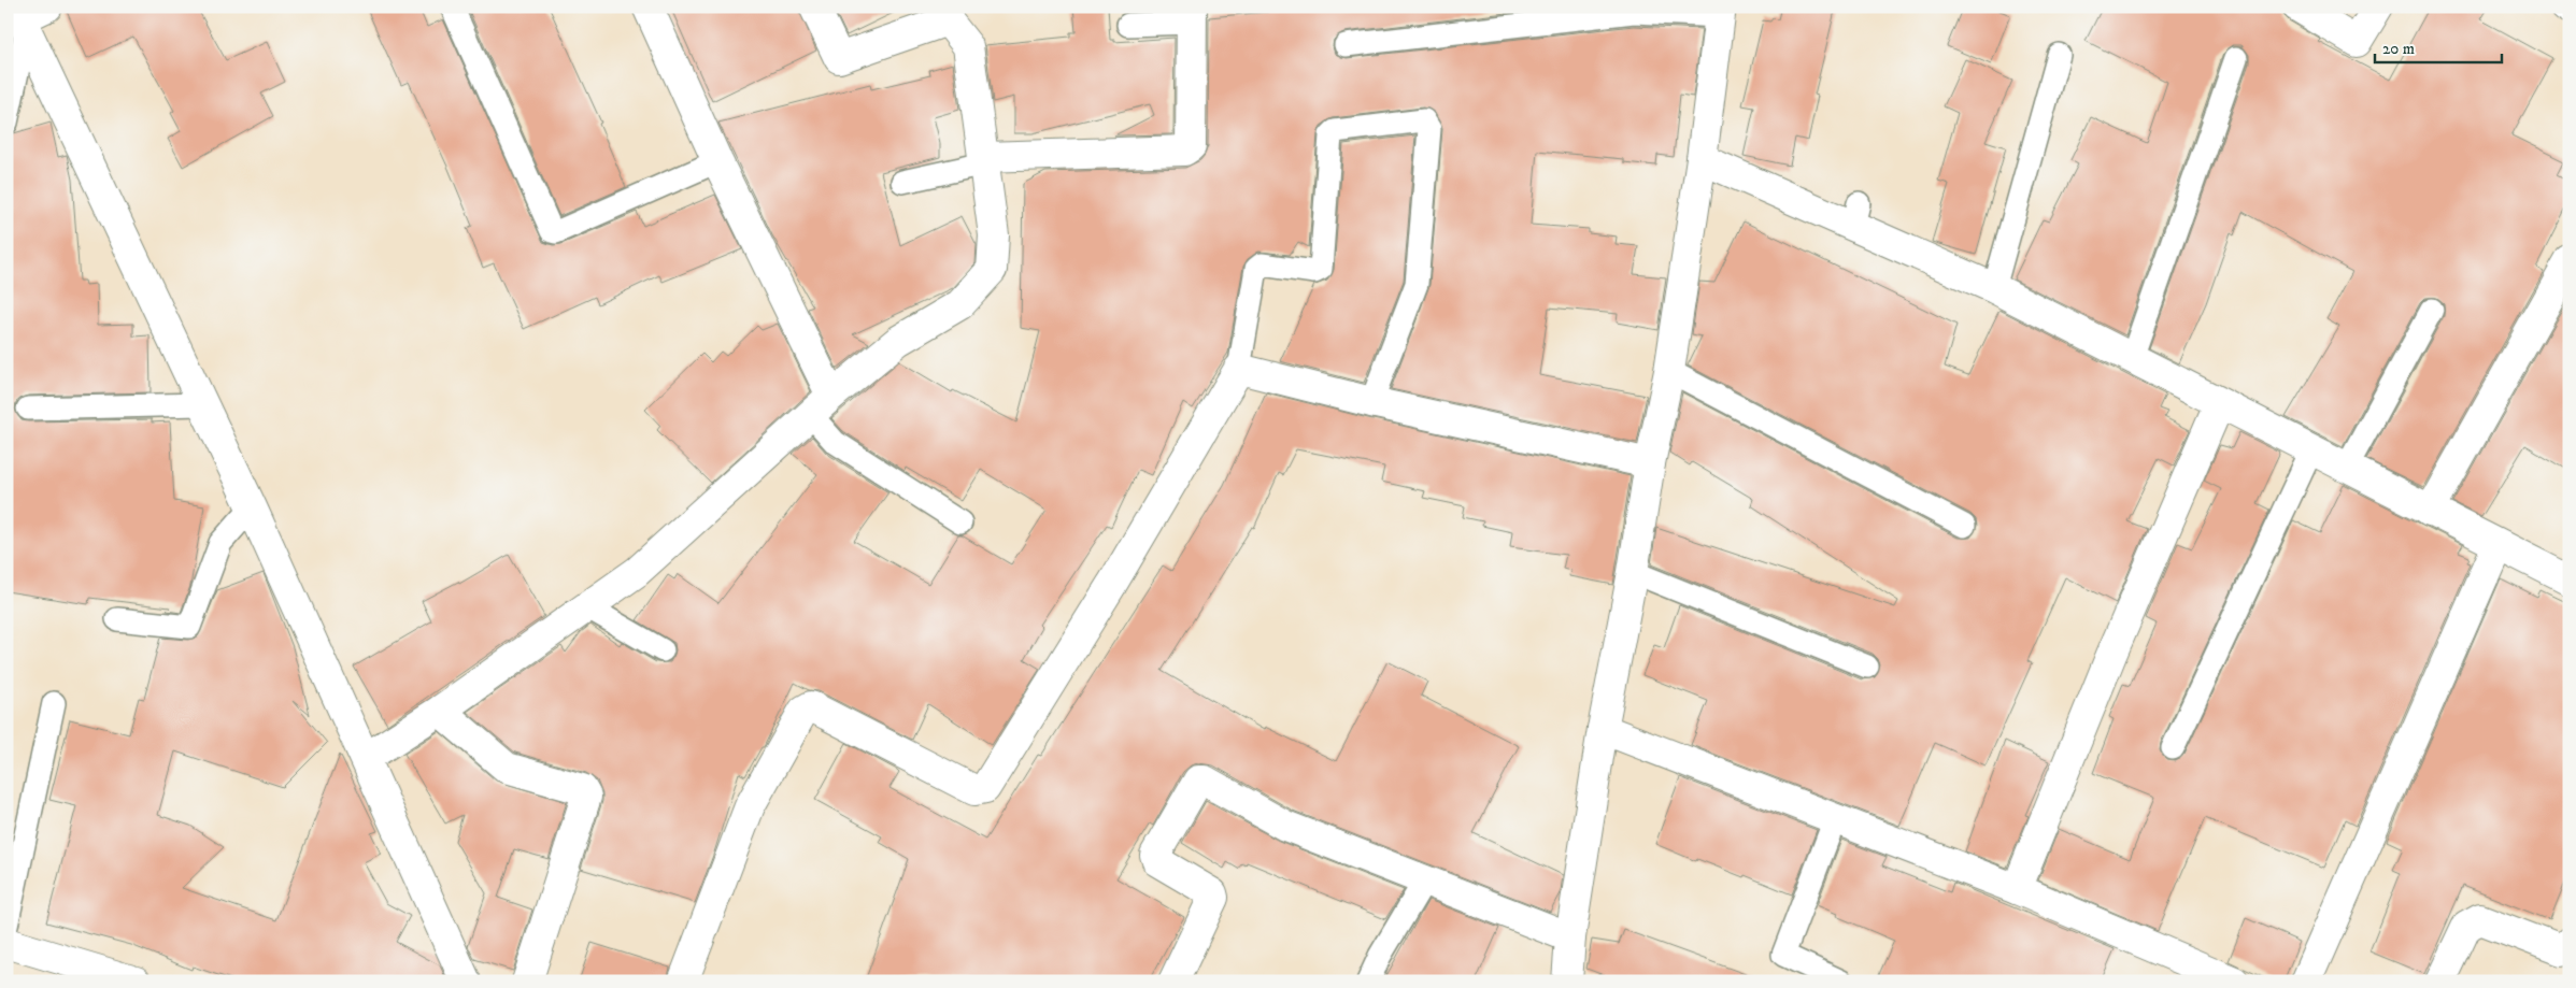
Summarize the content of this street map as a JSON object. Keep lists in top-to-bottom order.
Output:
{
  "scale_bar": "20 m"
}
